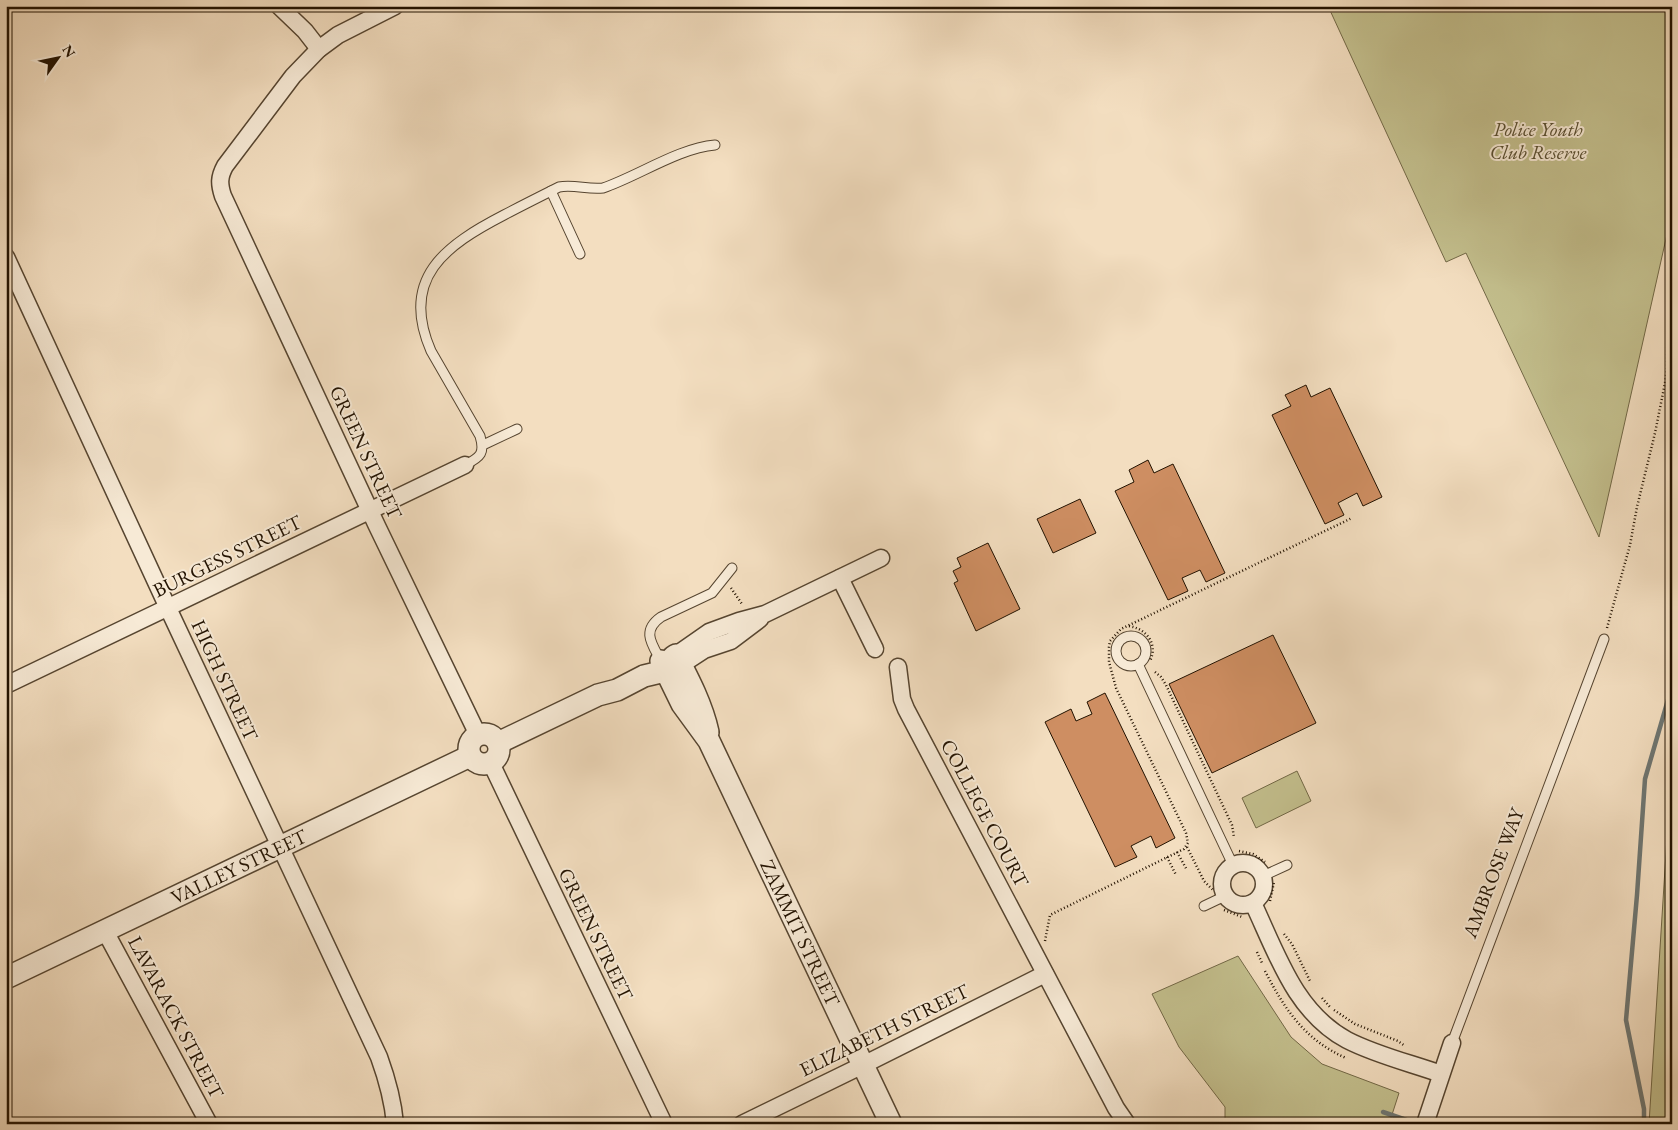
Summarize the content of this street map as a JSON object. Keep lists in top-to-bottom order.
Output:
{
  "streets": {
    "street": [
      "GREEN STREET",
      "BURGESS STREET",
      "HIGH STREET",
      "COLLEGE COURT",
      "VALLEY STREET",
      "AMBROSE WAY",
      "ZAMMIT STREET",
      "LAVARACK STREET",
      "ELIZABETH STREET"
    ]
  },
  "crossings": [
    ["GREEN STREET", "BURGESS STREET"],
    ["GREEN STREET", "VALLEY STREET"],
    ["BURGESS STREET", "HIGH STREET"],
    ["HIGH STREET", "VALLEY STREET"],
    ["COLLEGE COURT", "ELIZABETH STREET"],
    ["VALLEY STREET", "LAVARACK STREET"],
    ["ZAMMIT STREET", "ELIZABETH STREET"]
  ],
  "parks": ["Police Youth Club Reserve"],
  "north": "top right"
}
